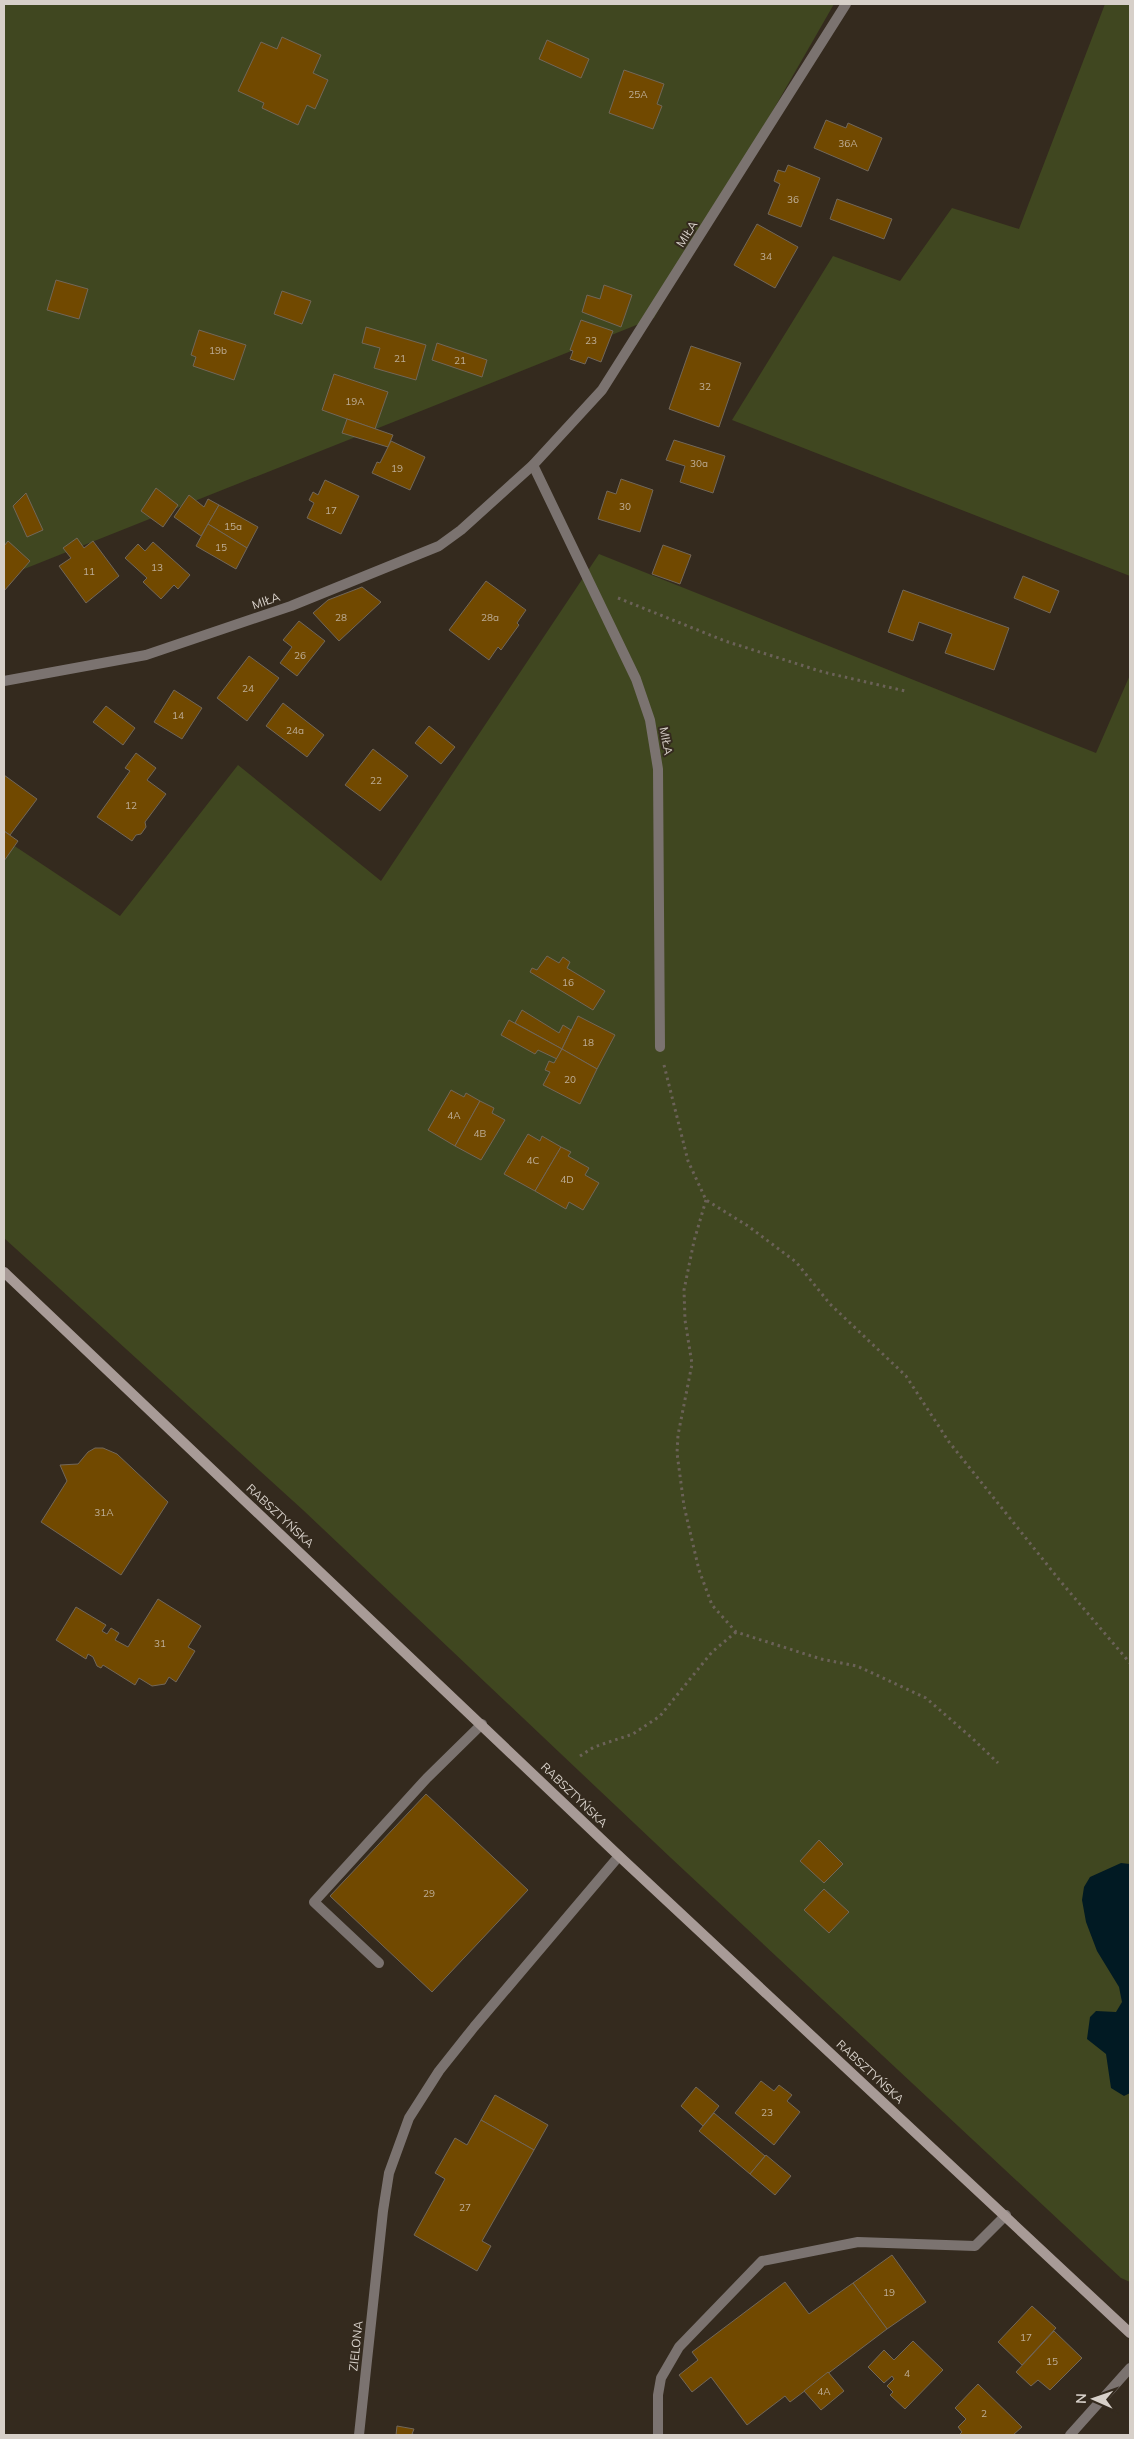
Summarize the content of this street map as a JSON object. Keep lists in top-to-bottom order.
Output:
{
  "streets": {
    "street": ["MIŁA", "RABSZTYŃSKA", "ZIELONA"]
  },
  "crossings": [
    ["RABSZTYŃSKA", "ZIELONA"]
  ],
  "house_numbers": [
    "25A",
    "36A",
    "36",
    "34",
    "23",
    "19b",
    "21",
    "21",
    "32",
    "19A",
    "30a",
    "19",
    "30",
    "17",
    "15a",
    "15",
    "13",
    "11",
    "28",
    "28a",
    "26",
    "24",
    "14",
    "24a",
    "22",
    "12",
    "16",
    "18",
    "20",
    "4A",
    "4B",
    "4C",
    "4D",
    "31A",
    "31",
    "29",
    "23",
    "27",
    "19",
    "17",
    "15",
    "4",
    "4A",
    "2"
  ],
  "north": "left"
}
